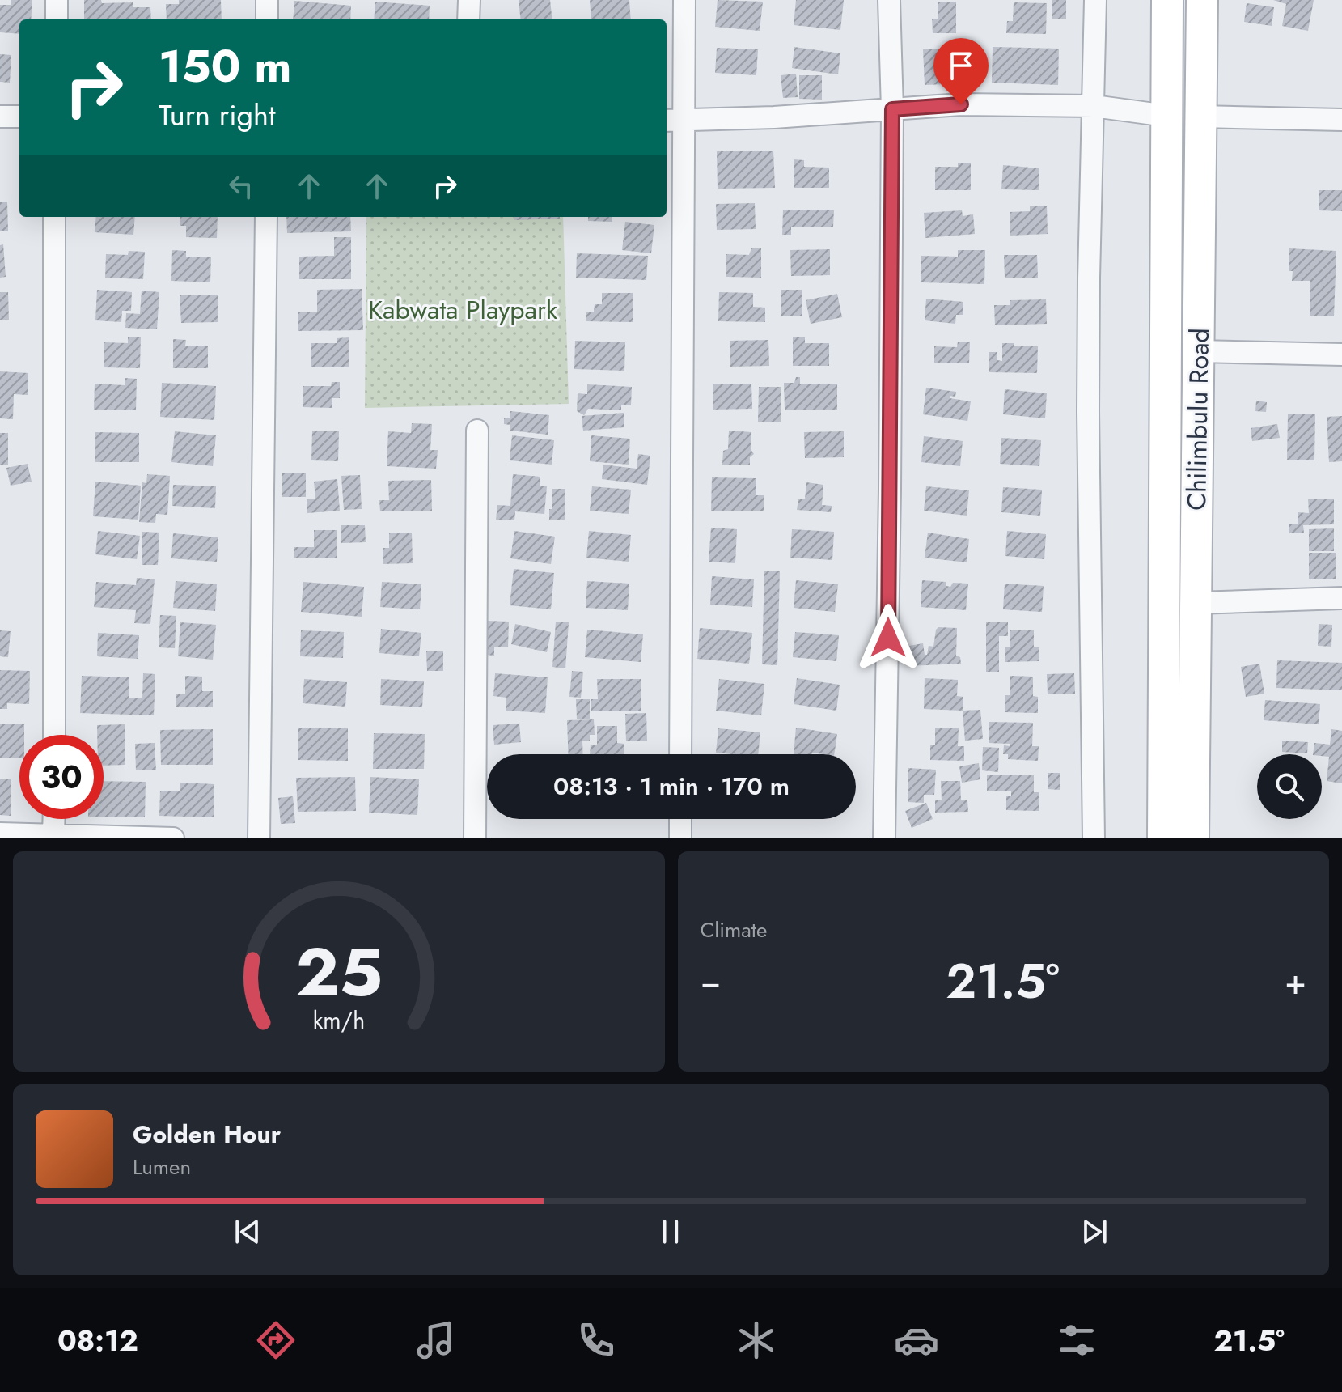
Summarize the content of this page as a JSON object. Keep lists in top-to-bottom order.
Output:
{
  "streets": {
    "main road": ["Chilimbulu Road"]
  },
  "parks": ["Kabwata Playpark"],
  "page": {
    "turn": ["150 m", "Turn right"],
    "limit": "30",
    "trip": "08:13 · 1 min · 170 m",
    "tile": "Climate",
    "heat": ["−", "21.5°", "+"],
    "song": ["Golden Hour", "Lumen"],
    "tabs": ["08:12", "21.5°"],
    "gauge": ["25", "km/h"]
  }
}
